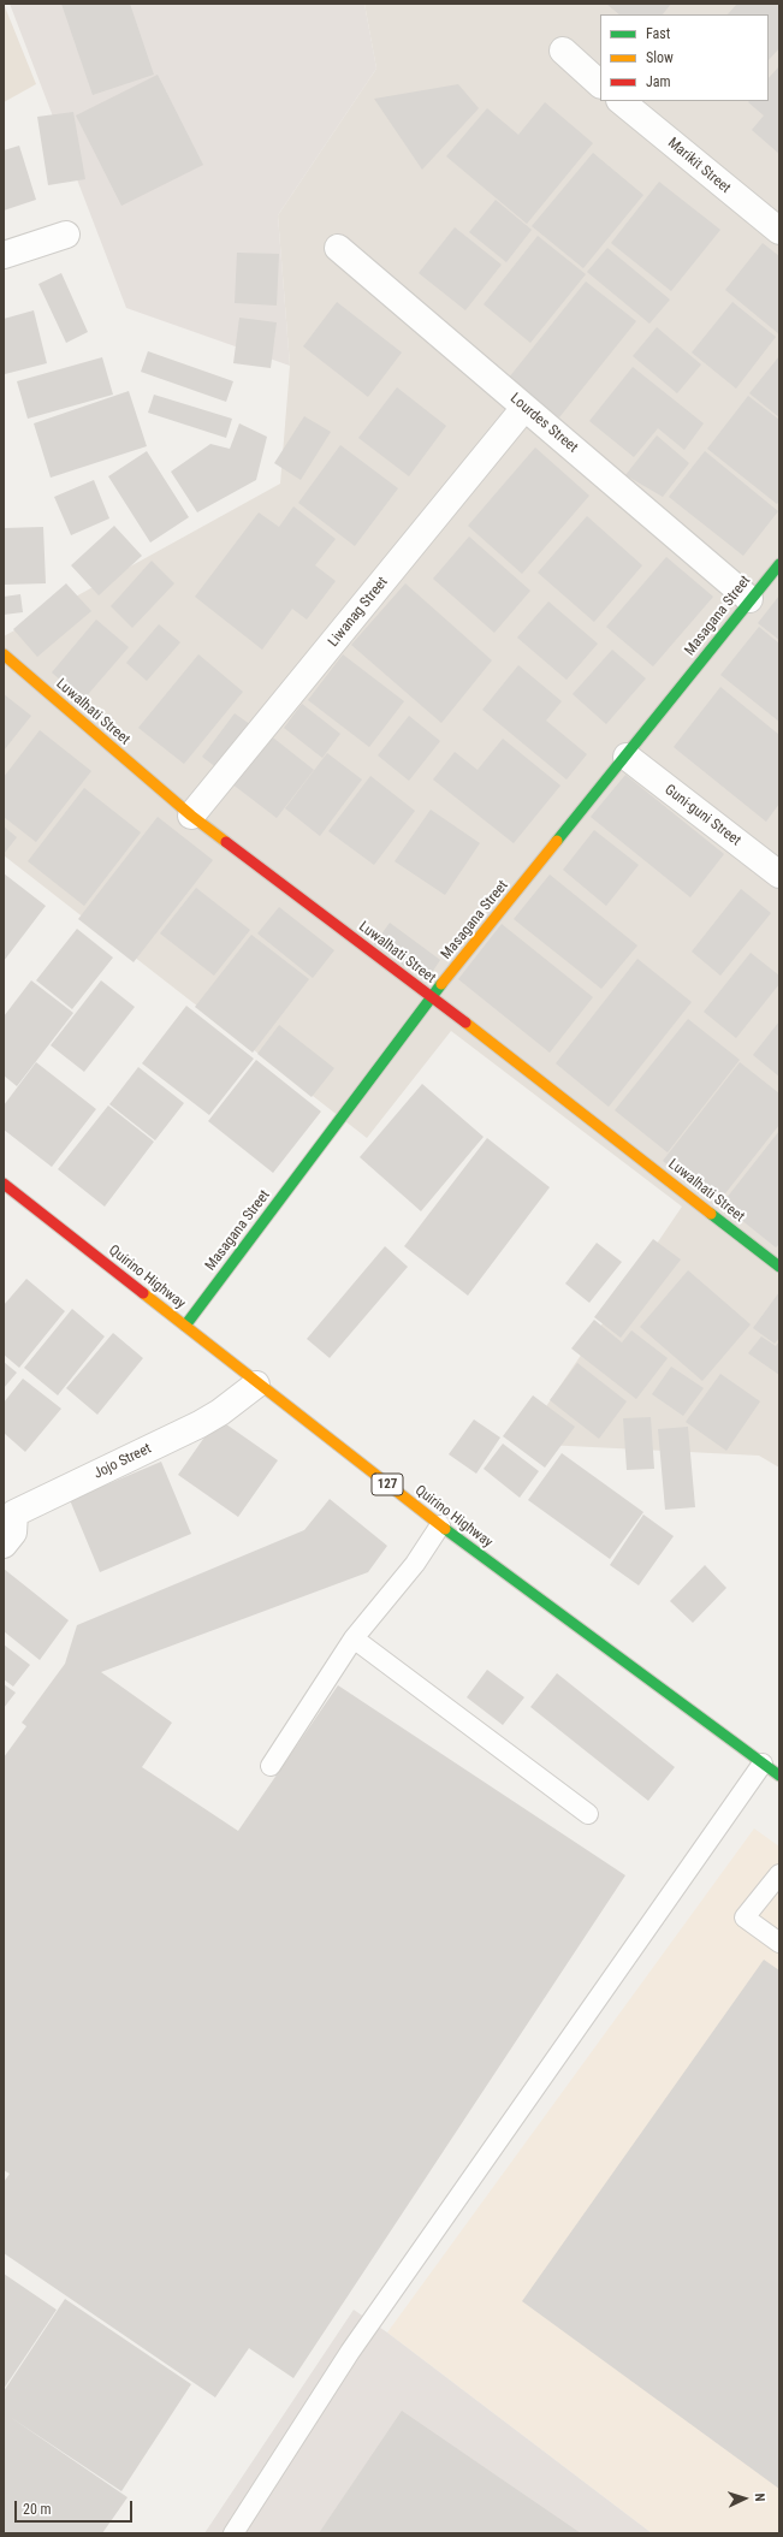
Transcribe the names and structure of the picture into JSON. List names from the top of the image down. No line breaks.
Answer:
{"streets":{"street":["Marikit Street","Lourdes Street","Liwanag Street","Masagana Street","Luwalhati Street","Guni-guni Street","Quirino Highway","Jojo Street","127"]},"crossings":[["Lourdes Street","Liwanag Street"],["Lourdes Street","Masagana Street"],["Liwanag Street","Luwalhati Street"],["Masagana Street","Luwalhati Street"],["Masagana Street","Guni-guni Street"],["Masagana Street","Quirino Highway"],["Quirino Highway","Jojo Street"]],"legend":["Fast","Slow","Jam"],"scale_bar":"20 m","north":"right"}
